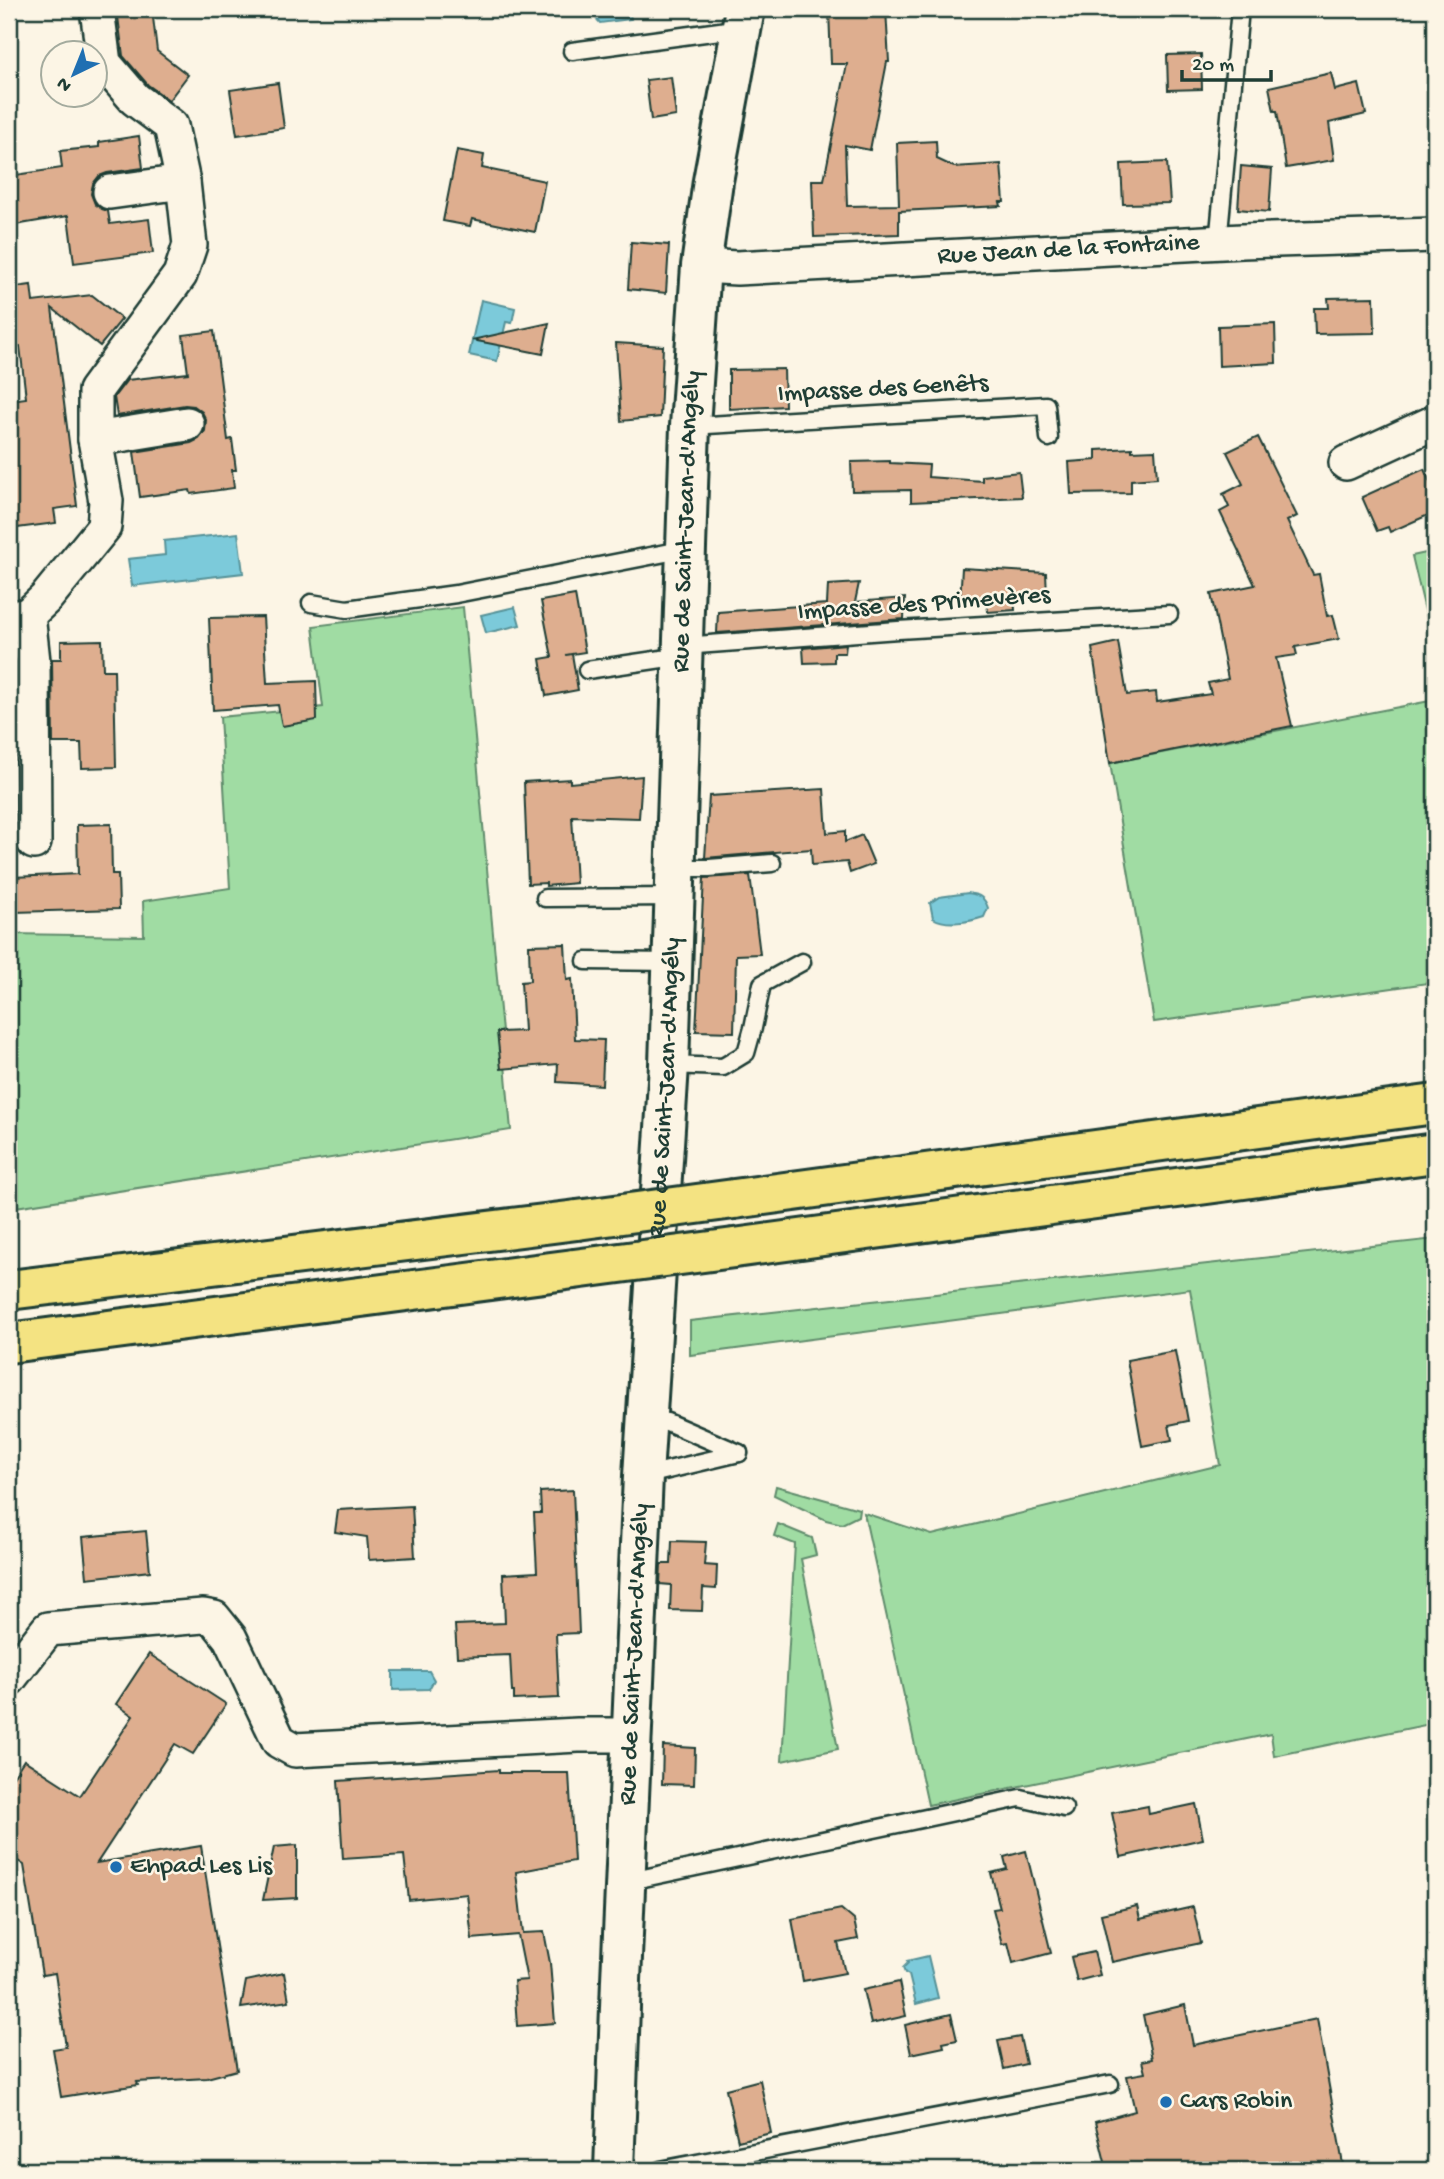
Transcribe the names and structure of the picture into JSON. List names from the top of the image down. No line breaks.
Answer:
{"streets":{"main road":["Rue de Saint-Jean-d'Angély"],"street":["Rue Jean de la Fontaine"],"lane":["Impasse des Genêts","Impasse des Primevères"]},"crossings":[["Rue Jean de la Fontaine","Rue de Saint-Jean-d'Angély"],["Impasse des Genêts","Rue de Saint-Jean-d'Angély"],["Rue de Saint-Jean-d'Angély","Impasse des Primevères"]],"places":["Ehpad Les Lis","Cars Robin"],"scale_bar":"20 m","north":"bottom left"}
